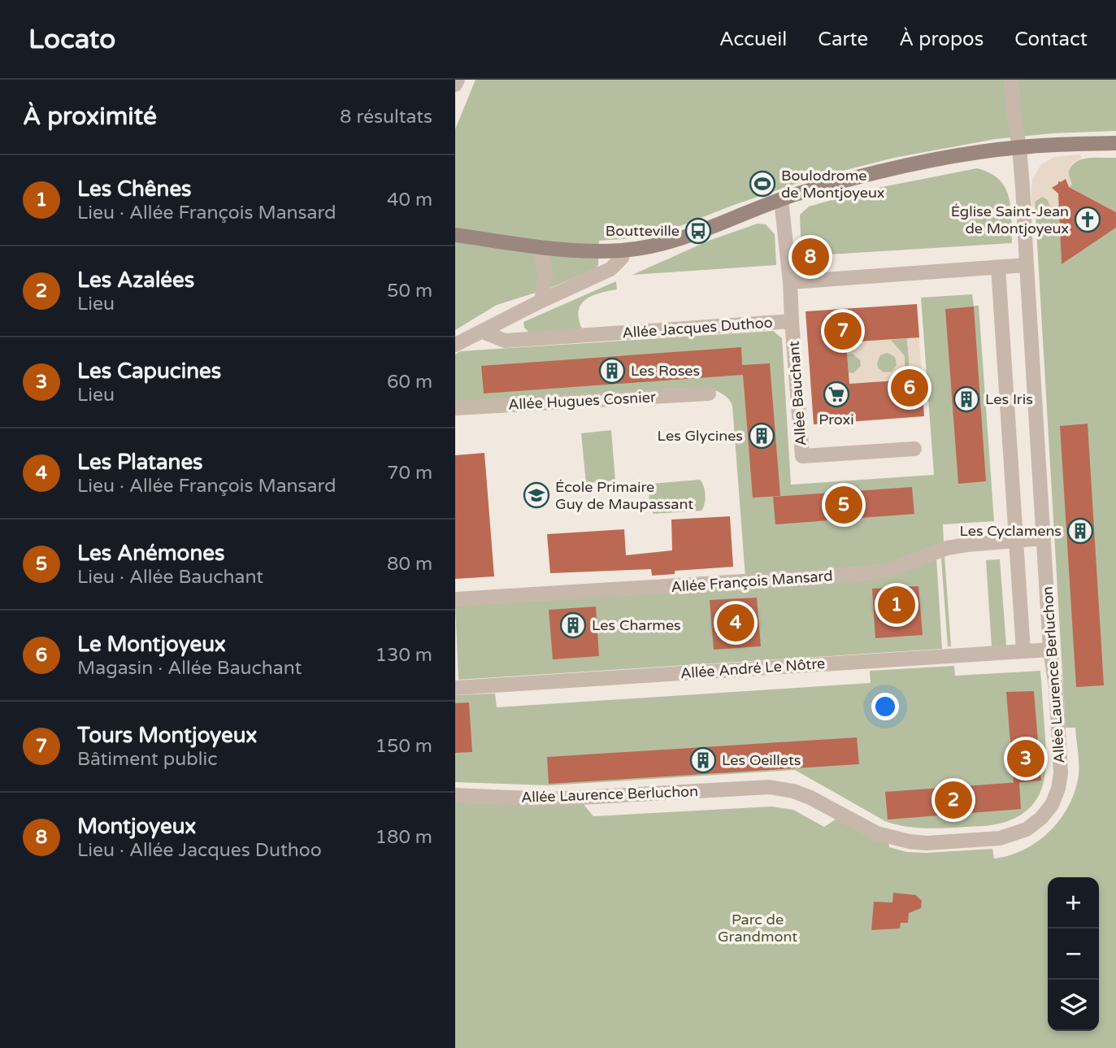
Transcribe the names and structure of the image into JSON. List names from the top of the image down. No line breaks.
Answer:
{"streets":{"street":["Allée Jacques Duthoo","Allée Bauchant","Allée Hugues Cosnier","Allée François Mansard","Allée André Le Nôtre","Allée Laurence Berluchon"]},"crossings":[["Allée Jacques Duthoo","Allée Bauchant"],["Allée François Mansard","Allée Laurence Berluchon"],["Allée André Le Nôtre","Allée Laurence Berluchon"]],"parks":["Parc de Grandmont"],"places":{"sports":["Boulodrome de Montjoyeux"],"church":["Église Saint-Jean de Montjoyeux"],"bus stop":["Boutteville"],"building":["Les Roses","Les Iris","Les Glycines","Les Cyclamens","Les Charmes","Les Oeillets"],"supermarket":["Proxi"],"school or university":["École Primaire Guy de Maupassant"]},"page":{"header":"Locato","nav":["Accueil","Carte","À propos","Contact"],"heading":["À proximité","8 résultats"],"list":[{"mark":"1","name":"Les Chênes","note":"Lieu · Allée François Mansard","value":"40 m"},{"mark":"2","name":"Les Azalées","note":"Lieu","value":"50 m"},{"mark":"3","name":"Les Capucines","note":"Lieu","value":"60 m"},{"mark":"4","name":"Les Platanes","note":"Lieu · Allée François Mansard","value":"70 m"},{"mark":"5","name":"Les Anémones","note":"Lieu · Allée Bauchant","value":"80 m"},{"mark":"6","name":"Le Montjoyeux","note":"Magasin · Allée Bauchant","value":"130 m"},{"mark":"7","name":"Tours Montjoyeux","note":"Bâtiment public","value":"150 m"},{"mark":"8","name":"Montjoyeux","note":"Lieu · Allée Jacques Duthoo","value":"180 m"}],"pins":["8","7","6","5","1","4","3","2"],"map_buttons":["+","−"]}}
